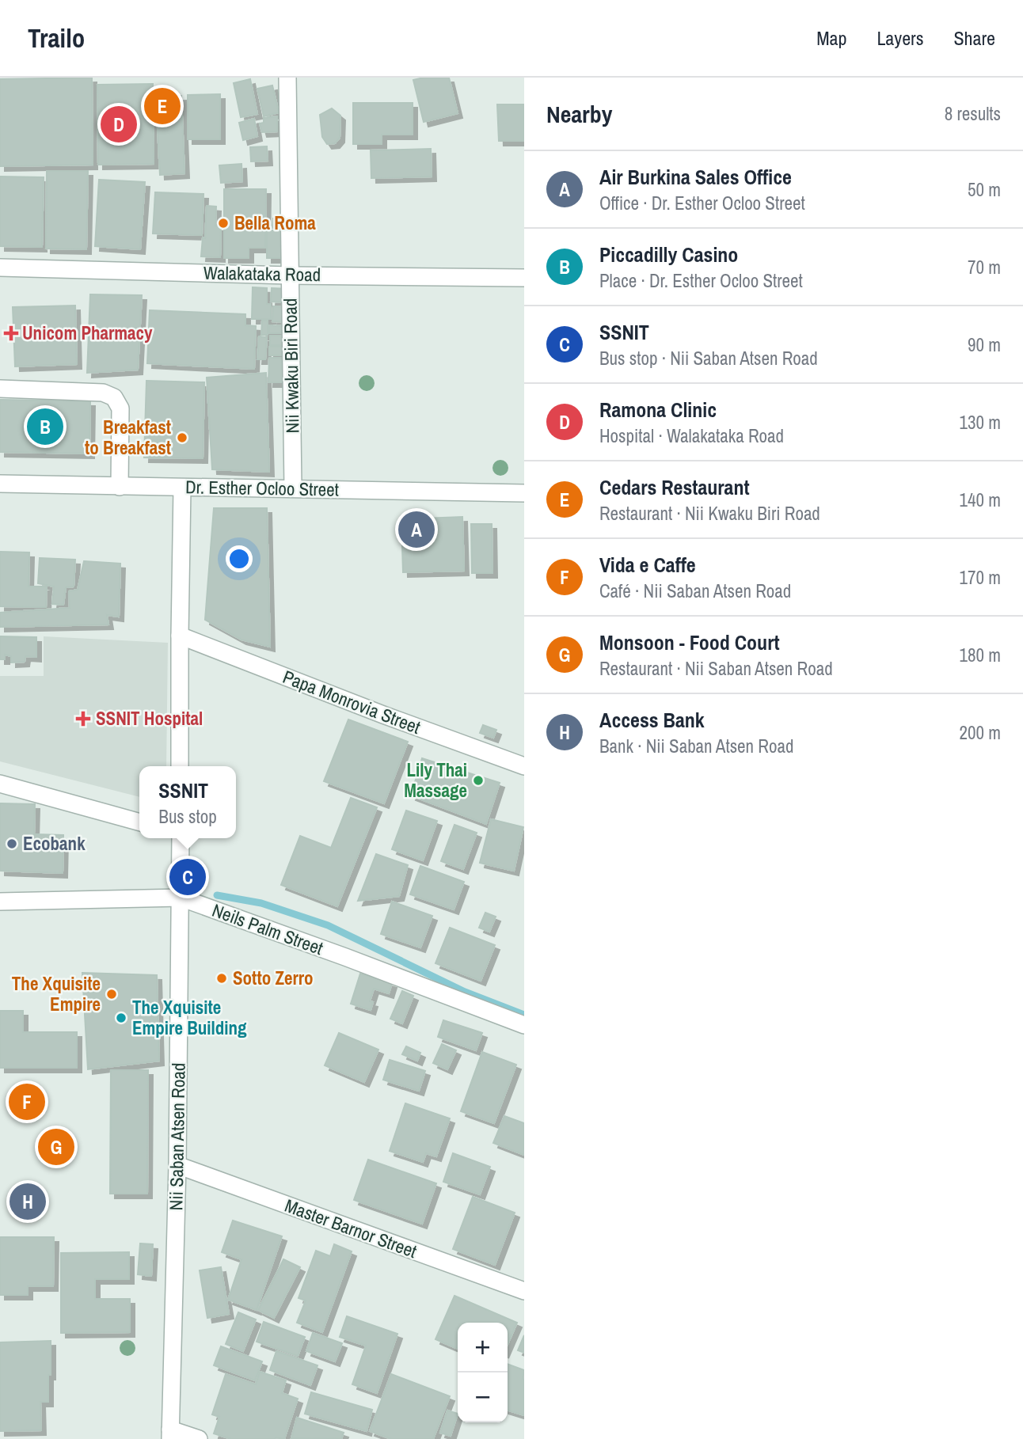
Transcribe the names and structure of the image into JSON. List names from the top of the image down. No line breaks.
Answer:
{"streets":{"street":["Walakataka Road","Nii Kwaku Biri Road","Dr. Esther Ocloo Street","Papa Monrovia Street","Neils Palm Street","Nii Saban Atsen Road","Master Barnor Street"]},"crossings":[["Walakataka Road","Nii Kwaku Biri Road"],["Nii Kwaku Biri Road","Dr. Esther Ocloo Street"],["Neils Palm Street","Nii Saban Atsen Road"],["Nii Saban Atsen Road","Master Barnor Street"]],"places":{"other":["Bella Roma","Breakfast to Breakfast","Lily Thai Massage","Ecobank","Sotto Zerro","The Xquisite Empire","The Xquisite Empire Building"],"health":["Unicom Pharmacy","SSNIT Hospital"]},"page":{"header":"Trailo","nav":["Map","Layers","Share"],"heading":["Nearby","8 results"],"pins":["E","D","B","A","C","F","G","H"],"list":[{"mark":"A","name":"Air Burkina Sales Office","note":"Office · Dr. Esther Ocloo Street","value":"50 m"},{"mark":"B","name":"Piccadilly Casino","note":"Place · Dr. Esther Ocloo Street","value":"70 m"},{"mark":"C","name":"SSNIT","note":"Bus stop · Nii Saban Atsen Road","value":"90 m"},{"mark":"D","name":"Ramona Clinic","note":"Hospital · Walakataka Road","value":"130 m"},{"mark":"E","name":"Cedars Restaurant","note":"Restaurant · Nii Kwaku Biri Road","value":"140 m"},{"mark":"F","name":"Vida e Caffe","note":"Café · Nii Saban Atsen Road","value":"170 m"},{"mark":"G","name":"Monsoon - Food Court","note":"Restaurant · Nii Saban Atsen Road","value":"180 m"},{"mark":"H","name":"Access Bank","note":"Bank · Nii Saban Atsen Road","value":"200 m"}],"popup":["SSNIT","Bus stop"],"map_buttons":["+","−"]}}
